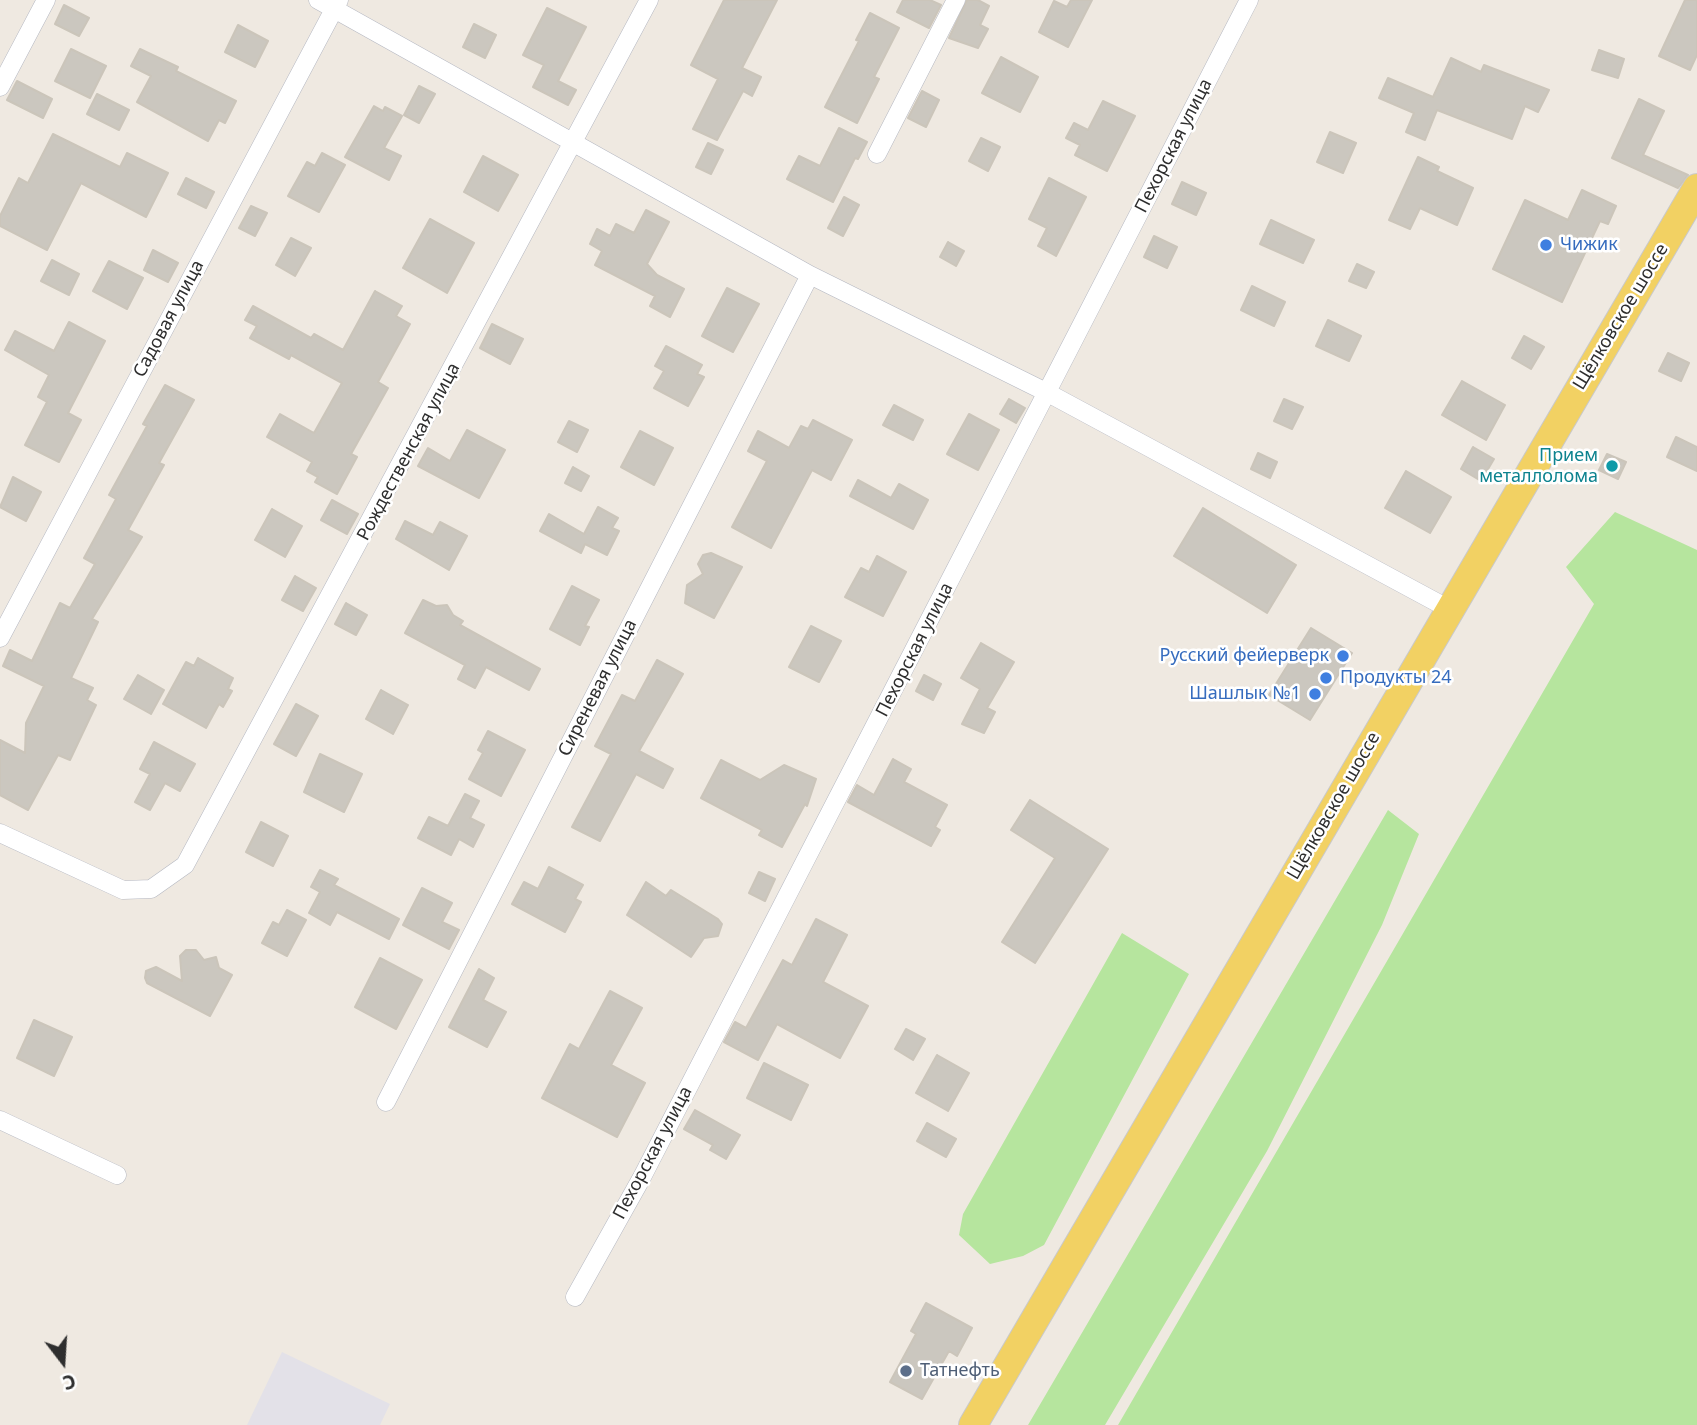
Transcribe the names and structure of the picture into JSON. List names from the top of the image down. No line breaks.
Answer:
{"streets":{"main road":["Щёлковское шоссе"],"street":["Пехорская улица","Садовая улица","Рождественская улица","Сиреневая улица"]},"places":["Чижик","Прием металлолома","Русский фейерверк","Продукты 24","Шашлык №1","Татнефть"],"north":"bottom"}
